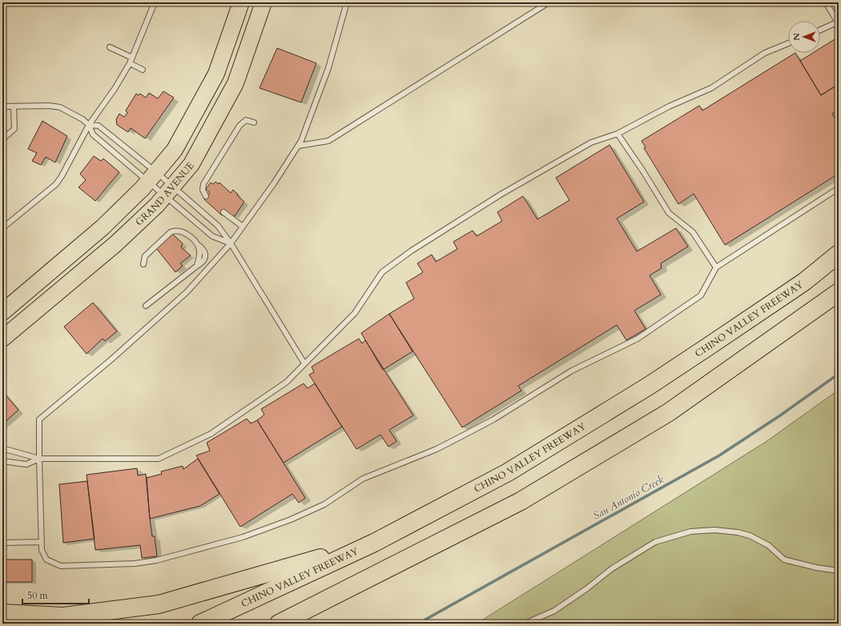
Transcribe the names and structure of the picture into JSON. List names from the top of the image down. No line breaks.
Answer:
{"streets":{"highway":["CHINO VALLEY FREEWAY"],"main road":["GRAND AVENUE"]},"water":["San Antonio Creek"],"scale_bar":"50 m","north":"left"}
